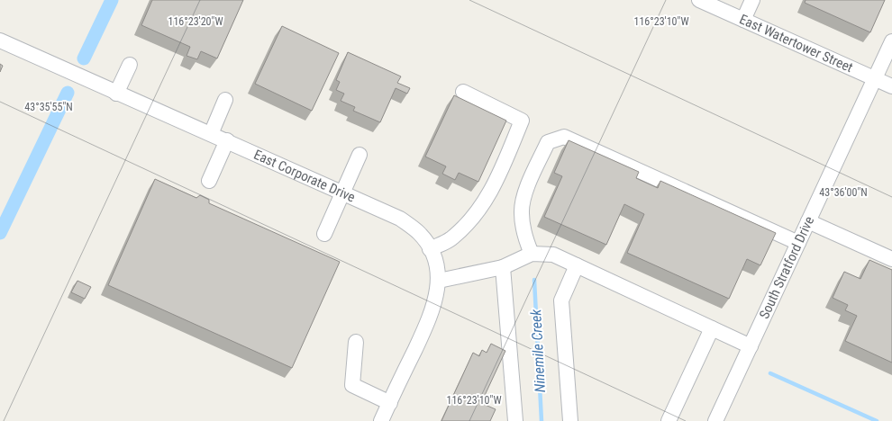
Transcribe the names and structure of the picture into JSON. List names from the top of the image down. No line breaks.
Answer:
{"streets":{"street":["East Watertower Street","East Corporate Drive","South Stratford Drive"]},"crossings":[["East Watertower Street","South Stratford Drive"]],"water":["Ninemile Creek"],"coordinates":["116°23'20\"W","116°23'10\"W","43°35'55\"N","43°36'00\"N"]}
